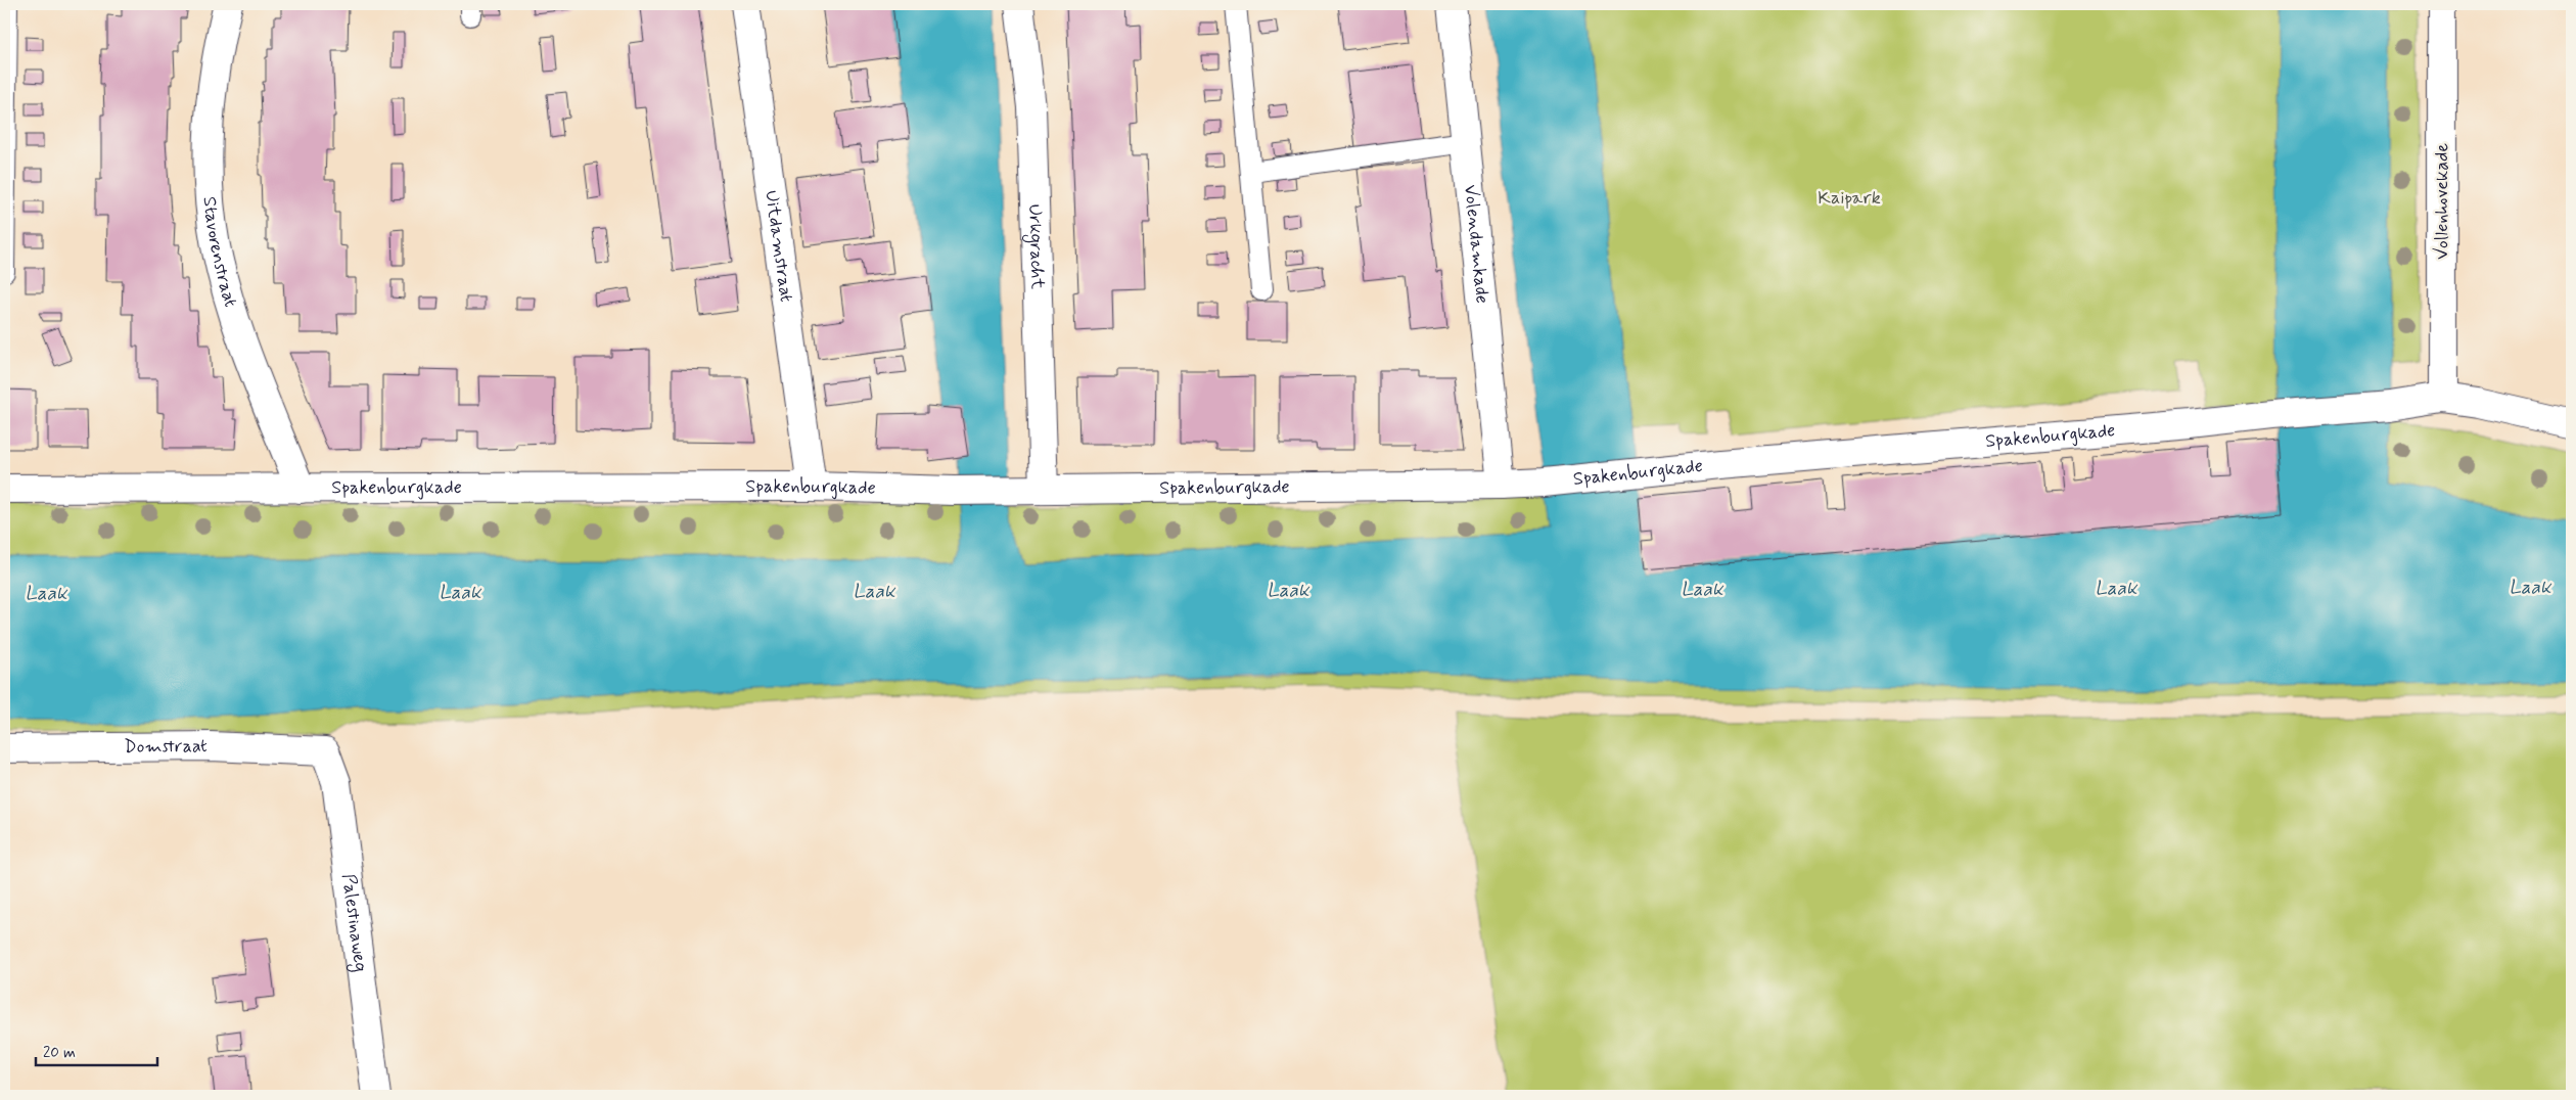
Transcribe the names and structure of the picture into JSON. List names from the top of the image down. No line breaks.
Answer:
{"streets":{"street":["Vollenhovekade","Volendamkade","Uitdamstraat","Urkgracht","Stavorenstraat","Spakenburgkade","Domstraat","Palestinaweg"]},"crossings":[["Vollenhovekade","Spakenburgkade"],["Volendamkade","Spakenburgkade"],["Uitdamstraat","Spakenburgkade"],["Urkgracht","Spakenburgkade"],["Stavorenstraat","Spakenburgkade"],["Domstraat","Palestinaweg"]],"water":["Laak"],"parks":["Kaipark"],"scale_bar":"20 m"}
